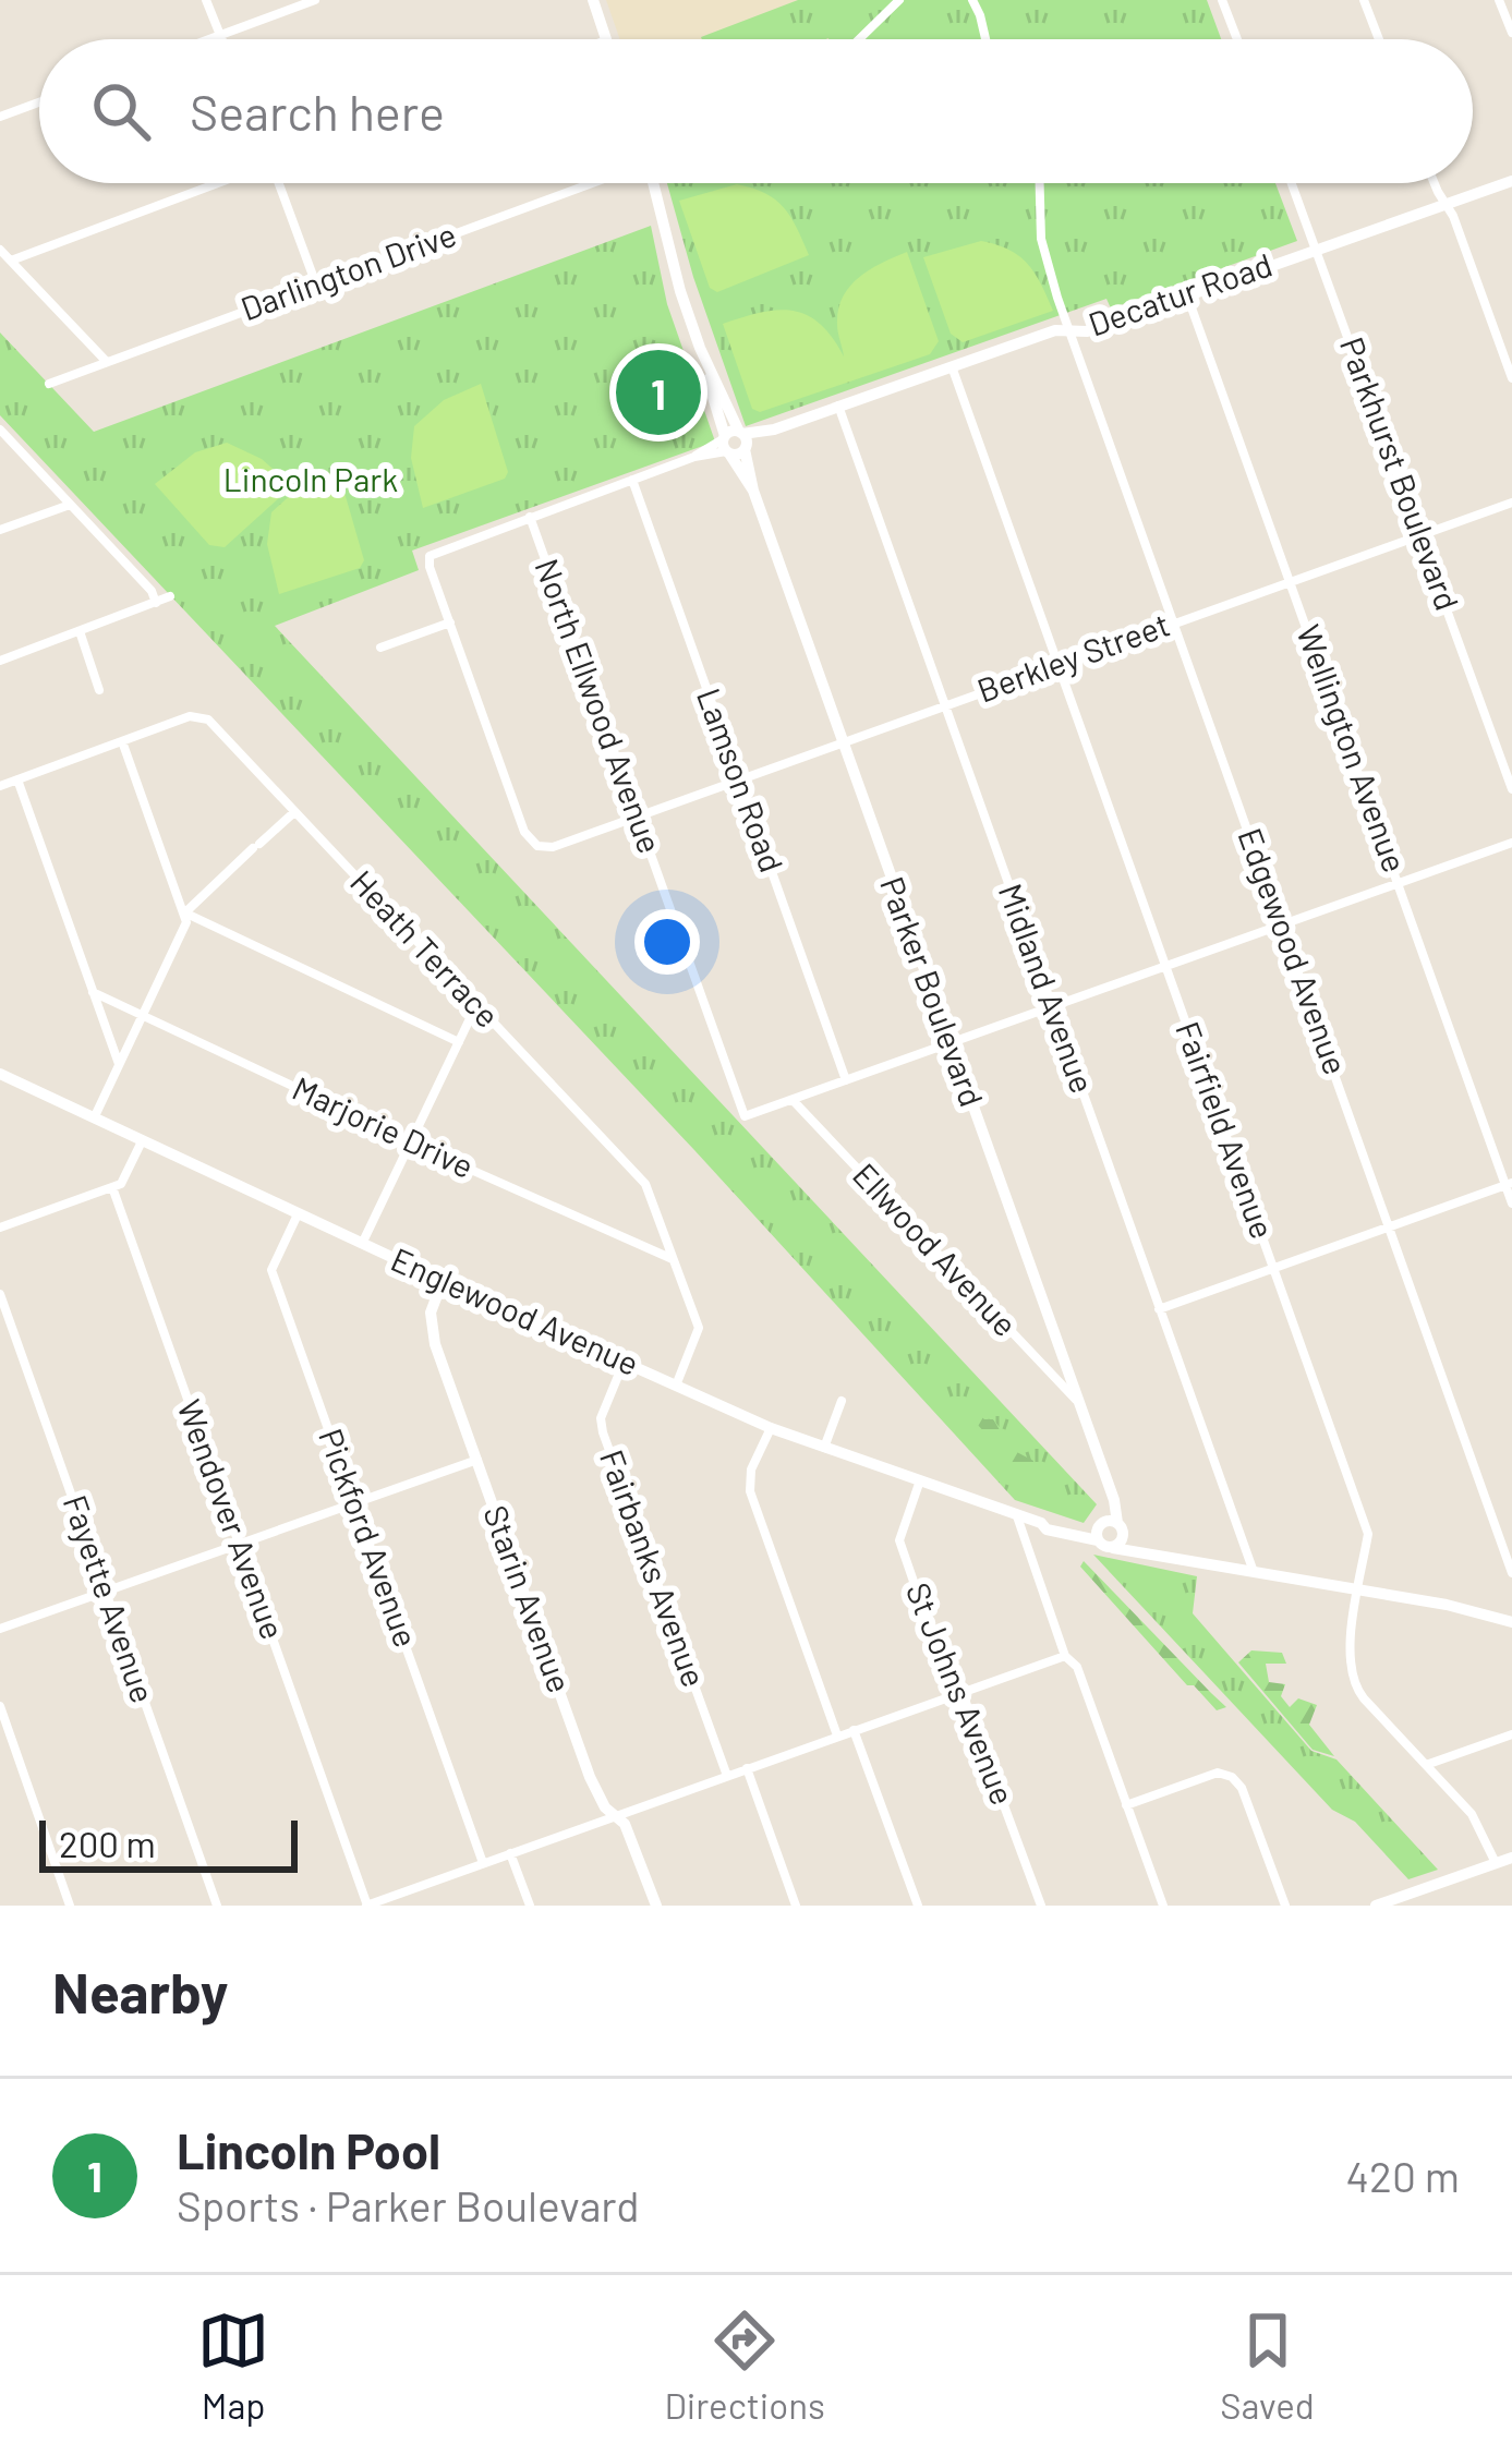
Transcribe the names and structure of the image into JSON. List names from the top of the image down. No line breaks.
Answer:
{"streets":{"street":["Darlington Drive","Decatur Road","Parkhurst Boulevard","Berkley Street","North Ellwood Avenue","Wellington Avenue","Lamson Road","Heath Terrace","Edgewood Avenue","Midland Avenue","Parker Boulevard","Marjorie Drive","Fairfield Avenue","Ellwood Avenue","Englewood Avenue","Wendover Avenue","Pickford Avenue","Fairbanks Avenue","Fayette Avenue","Starin Avenue","St Johns Avenue"]},"crossings":[["Decatur Road","Parkhurst Boulevard"],["Decatur Road","Wellington Avenue"],["Decatur Road","Edgewood Avenue"],["Decatur Road","Midland Avenue"],["Decatur Road","Parker Boulevard"],["Decatur Road","Fairfield Avenue"],["Parkhurst Boulevard","Berkley Street"],["Berkley Street","North Ellwood Avenue"],["Berkley Street","Wellington Avenue"],["Berkley Street","Lamson Road"],["Berkley Street","Edgewood Avenue"],["Berkley Street","Midland Avenue"],["Berkley Street","Parker Boulevard"],["Berkley Street","Fairfield Avenue"],["North Ellwood Avenue","Ellwood Avenue"],["Heath Terrace","Marjorie Drive"],["Heath Terrace","Englewood Avenue"],["Midland Avenue","Englewood Avenue"],["Parker Boulevard","Ellwood Avenue"],["Parker Boulevard","Englewood Avenue"],["Fairfield Avenue","Englewood Avenue"],["Englewood Avenue","Pickford Avenue"],["Englewood Avenue","Fairbanks Avenue"],["Englewood Avenue","Starin Avenue"],["Englewood Avenue","St Johns Avenue"]],"parks":["Lincoln Park"],"scale_bar":"200 m","page":{"search":"Search here","pins":"1","scale":"200 m","heading":"Nearby","list":[{"mark":"1","name":"Lincoln Pool","note":"Sports · Parker Boulevard","value":"420 m"}],"nav":["Map","Directions","Saved"]}}
